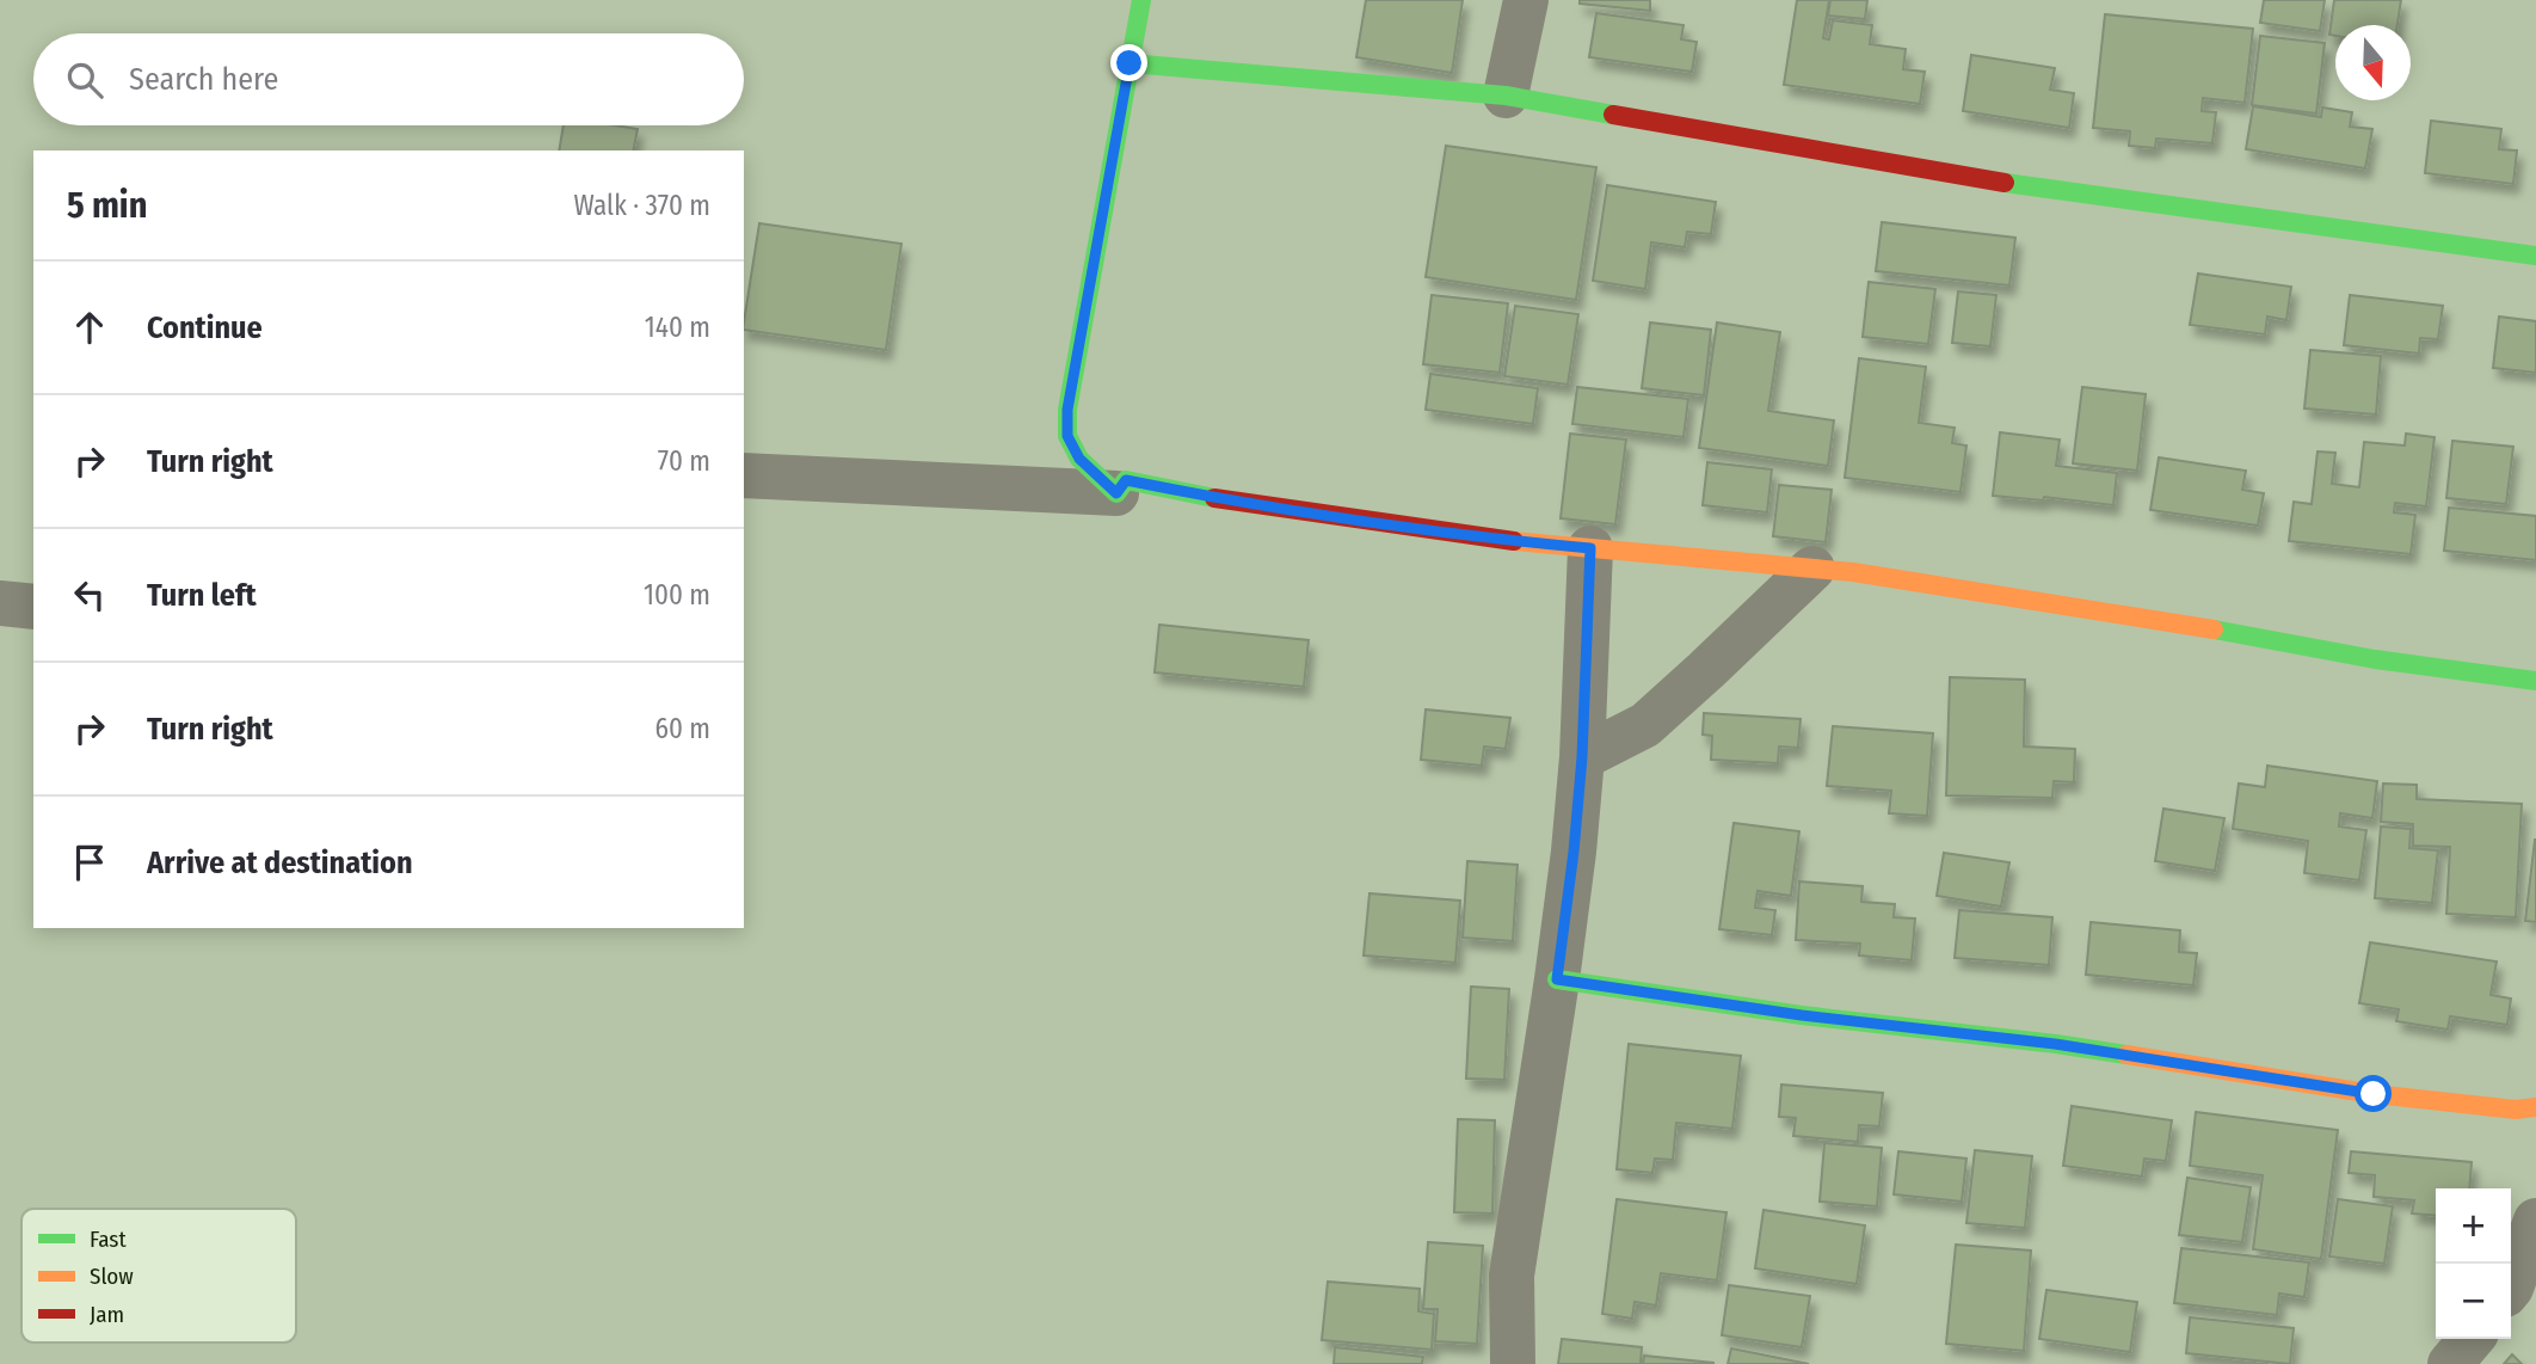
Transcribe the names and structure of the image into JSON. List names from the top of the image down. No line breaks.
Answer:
{"legend":["Fast","Slow","Jam"],"north":"bottom","page":{"search":"Search here","heading":["5 min","Walk · 370 m"],"list":[["Continue","140 m"],["Turn right","70 m"],["Turn left","100 m"],["Turn right","60 m"],"Arrive at destination"],"map_buttons":["+","−"]}}
